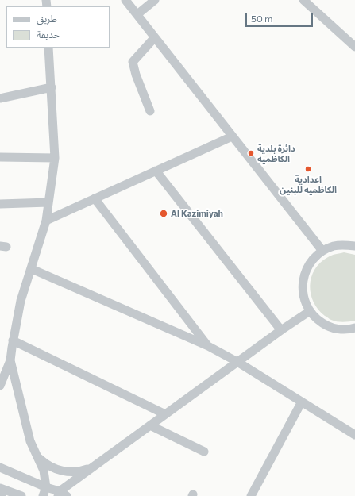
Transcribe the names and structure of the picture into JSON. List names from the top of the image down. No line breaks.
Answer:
{"places":["دائرة بلدية الكاظميه","اعدادية الكاظميه للبنين","Al Kazimiyah"],"legend":["طريق","حديقة"],"scale_bar":"50 m"}
